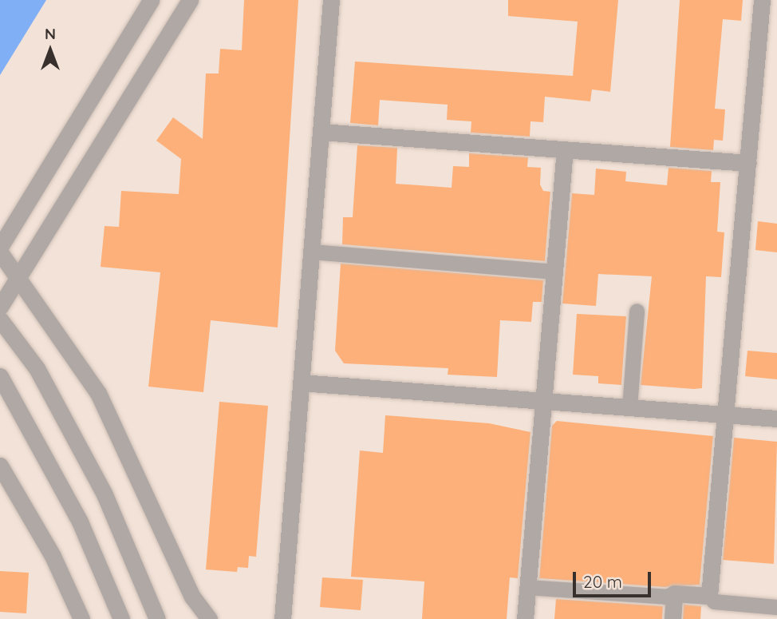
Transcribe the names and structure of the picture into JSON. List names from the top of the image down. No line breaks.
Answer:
{"scale_bar":"20 m","north":"top"}
